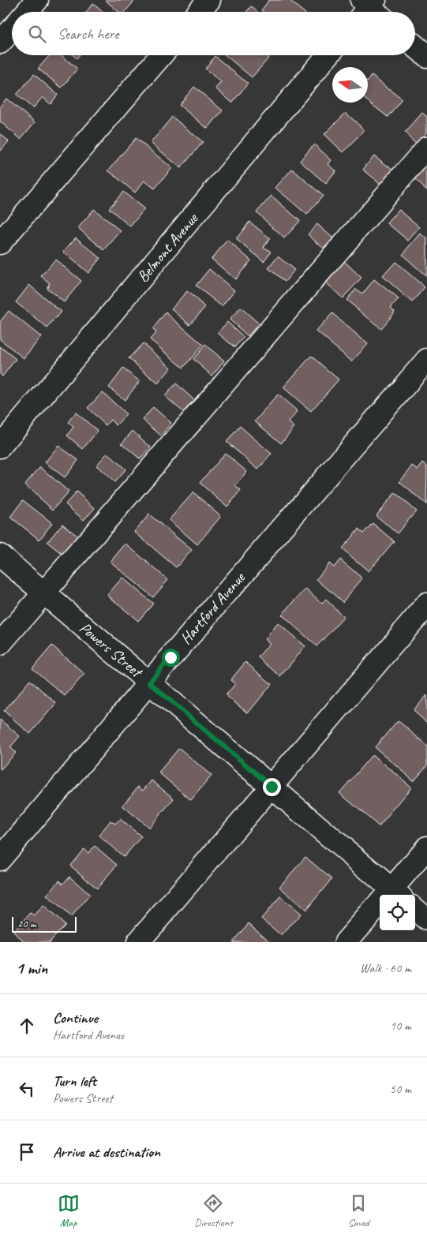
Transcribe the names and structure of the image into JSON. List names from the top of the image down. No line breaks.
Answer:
{"streets":{"street":["Belmont Avenue","Hartford Avenue","Powers Street"]},"crossings":[["Hartford Avenue","Powers Street"]],"scale_bar":"20 m","north":"left","page":{"search":"Search here","scale":"20 m","heading":["1 min","Walk · 60 m"],"list":[["Continue","Hartford Avenue","10 m"],["Turn left","Powers Street","50 m"],"Arrive at destination"],"nav":["Map","Directions","Saved"]}}
